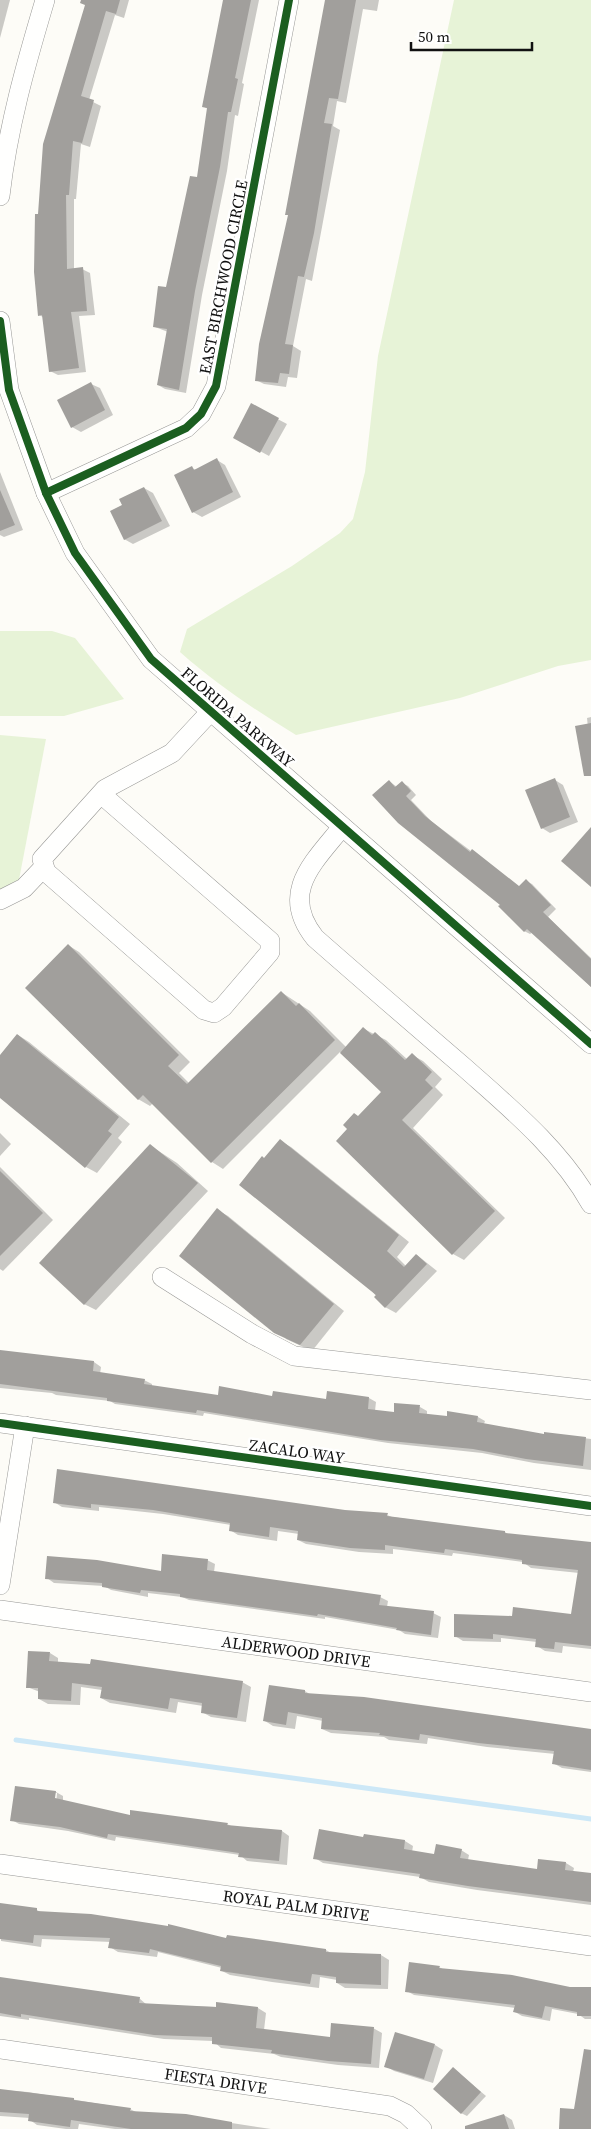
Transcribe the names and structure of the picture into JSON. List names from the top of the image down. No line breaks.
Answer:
{"streets":{"street":["EAST BIRCHWOOD CIRCLE","FLORIDA PARKWAY","ZACALO WAY","ALDERWOOD DRIVE","ROYAL PALM DRIVE","FIESTA DRIVE"]},"crossings":[["EAST BIRCHWOOD CIRCLE","FLORIDA PARKWAY"]],"scale_bar":"50 m"}
